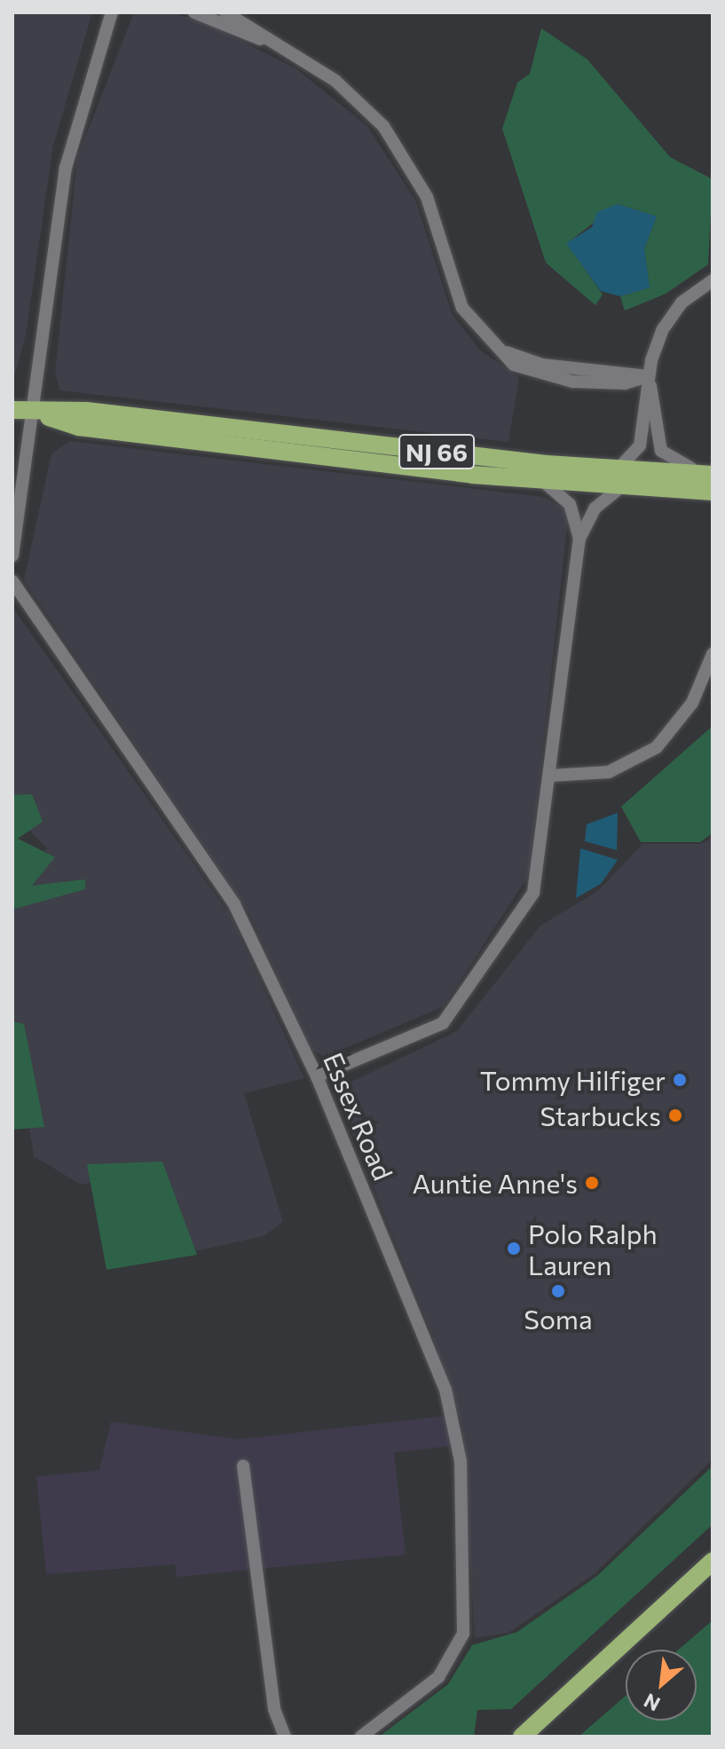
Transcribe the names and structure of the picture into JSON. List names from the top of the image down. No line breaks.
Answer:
{"streets":{"highway":["NJ 66"],"street":["Essex Road"]},"places":["Tommy Hilfiger","Starbucks","Auntie Anne's","Polo Ralph Lauren","Soma"],"north":"bottom left"}
